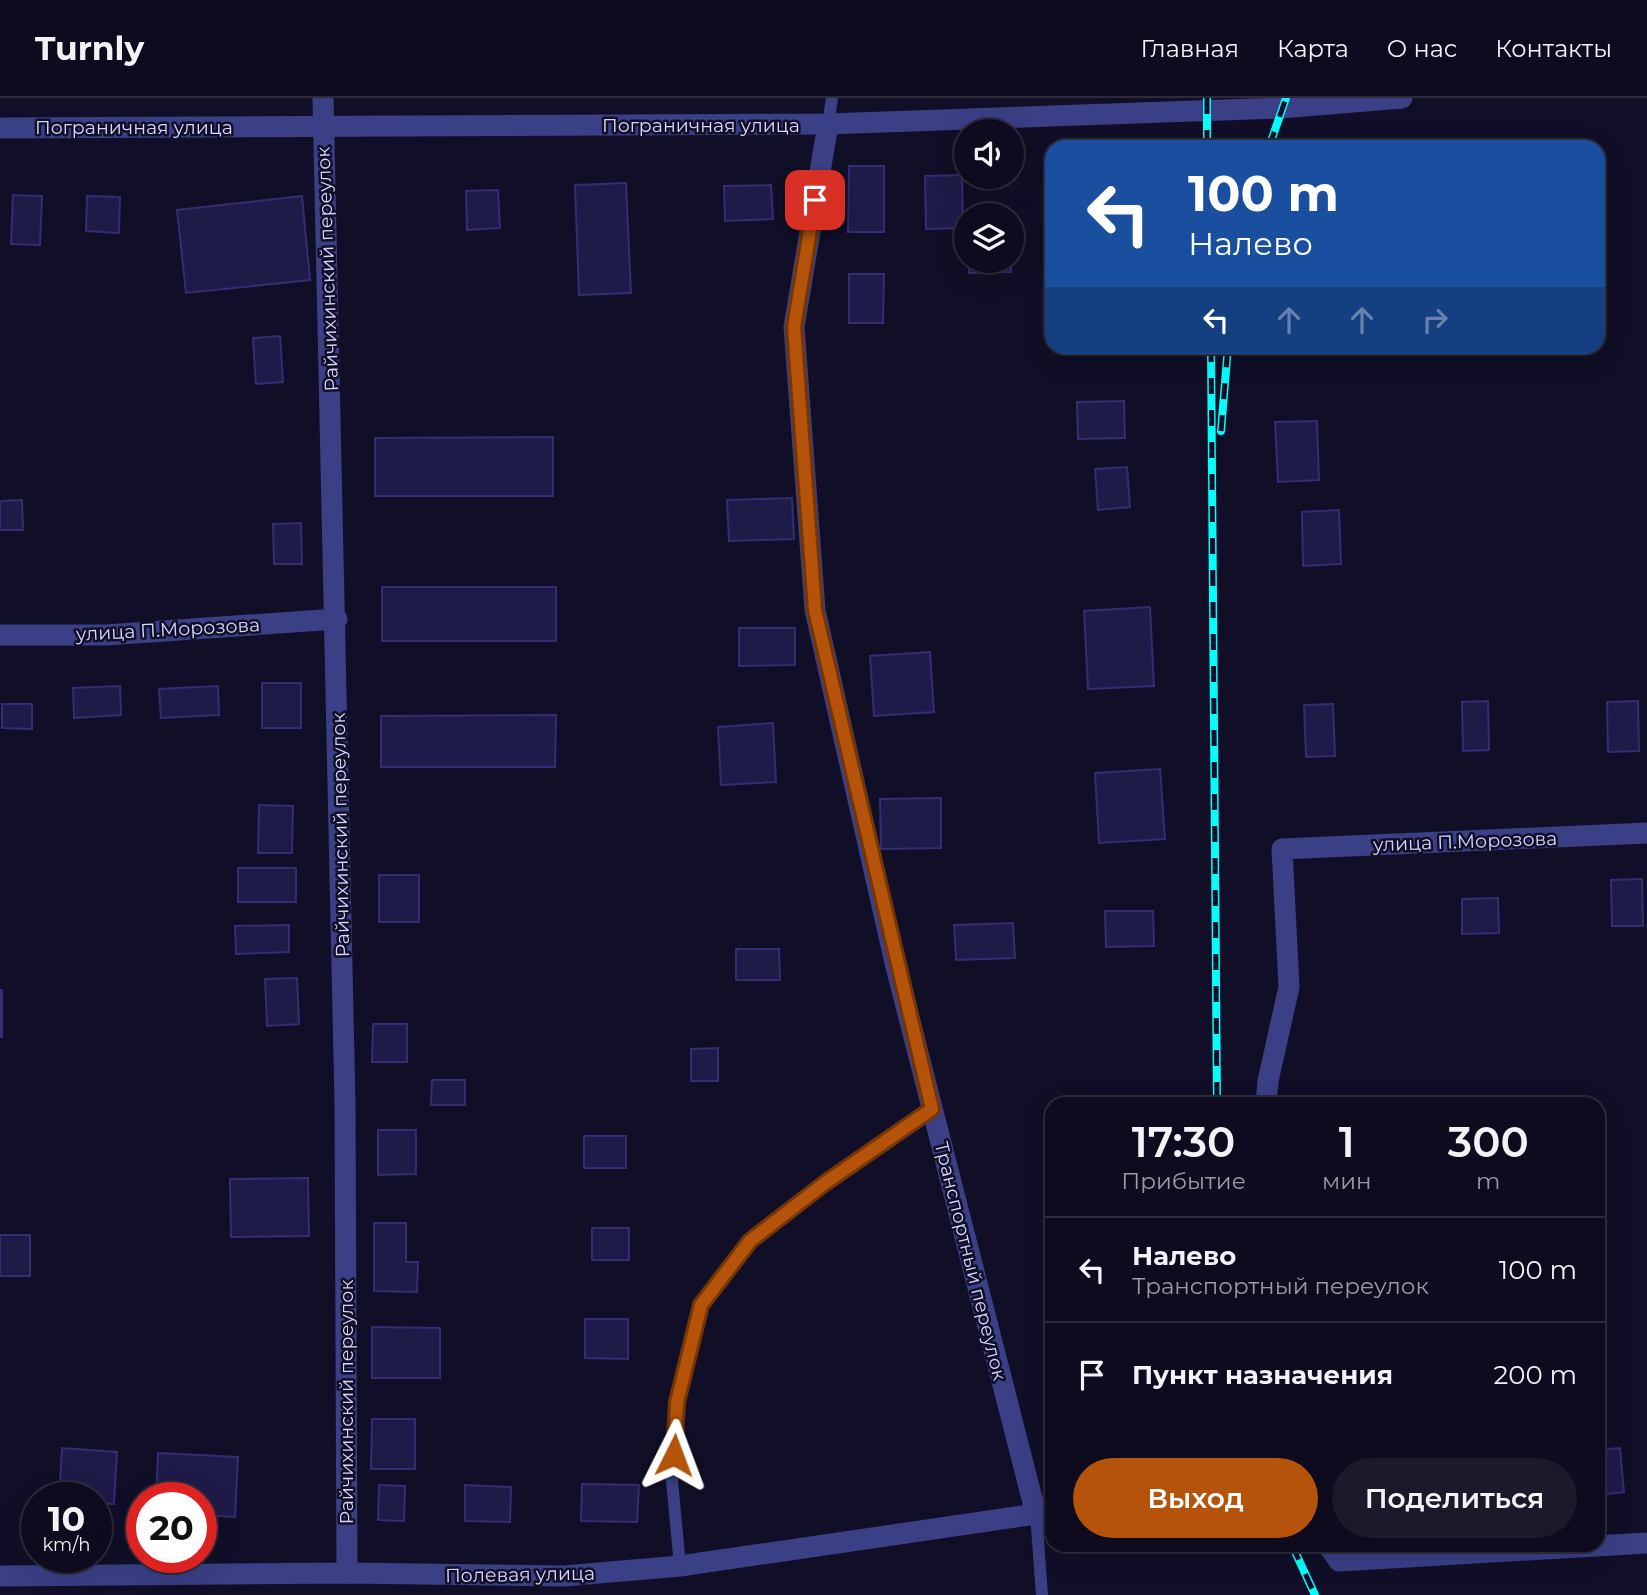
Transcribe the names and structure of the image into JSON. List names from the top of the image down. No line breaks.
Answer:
{"streets":{"street":["Пограничная улица","Райчихинский переулок","улица П.Морозова","Транспортный переулок","Полевая улица"]},"crossings":[["Пограничная улица","Райчихинский переулок"],["Пограничная улица","Транспортный переулок"],["Райчихинский переулок","улица П.Морозова"],["Райчихинский переулок","Полевая улица"],["Транспортный переулок","Полевая улица"]],"page":{"header":"Turnly","nav":["Главная","Карта","О нас","Контакты"],"turn":["100 m","Налево"],"eta":["17:30","Прибытие","1","мин","300","m"],"list":[{"name":"Налево","note":"Транспортный переулок","value":"100 m"},{"name":"Пункт назначения","value":"200 m"}],"buttons":["Выход","Поделиться"],"speed":"10 km/h","limit":"20"}}
